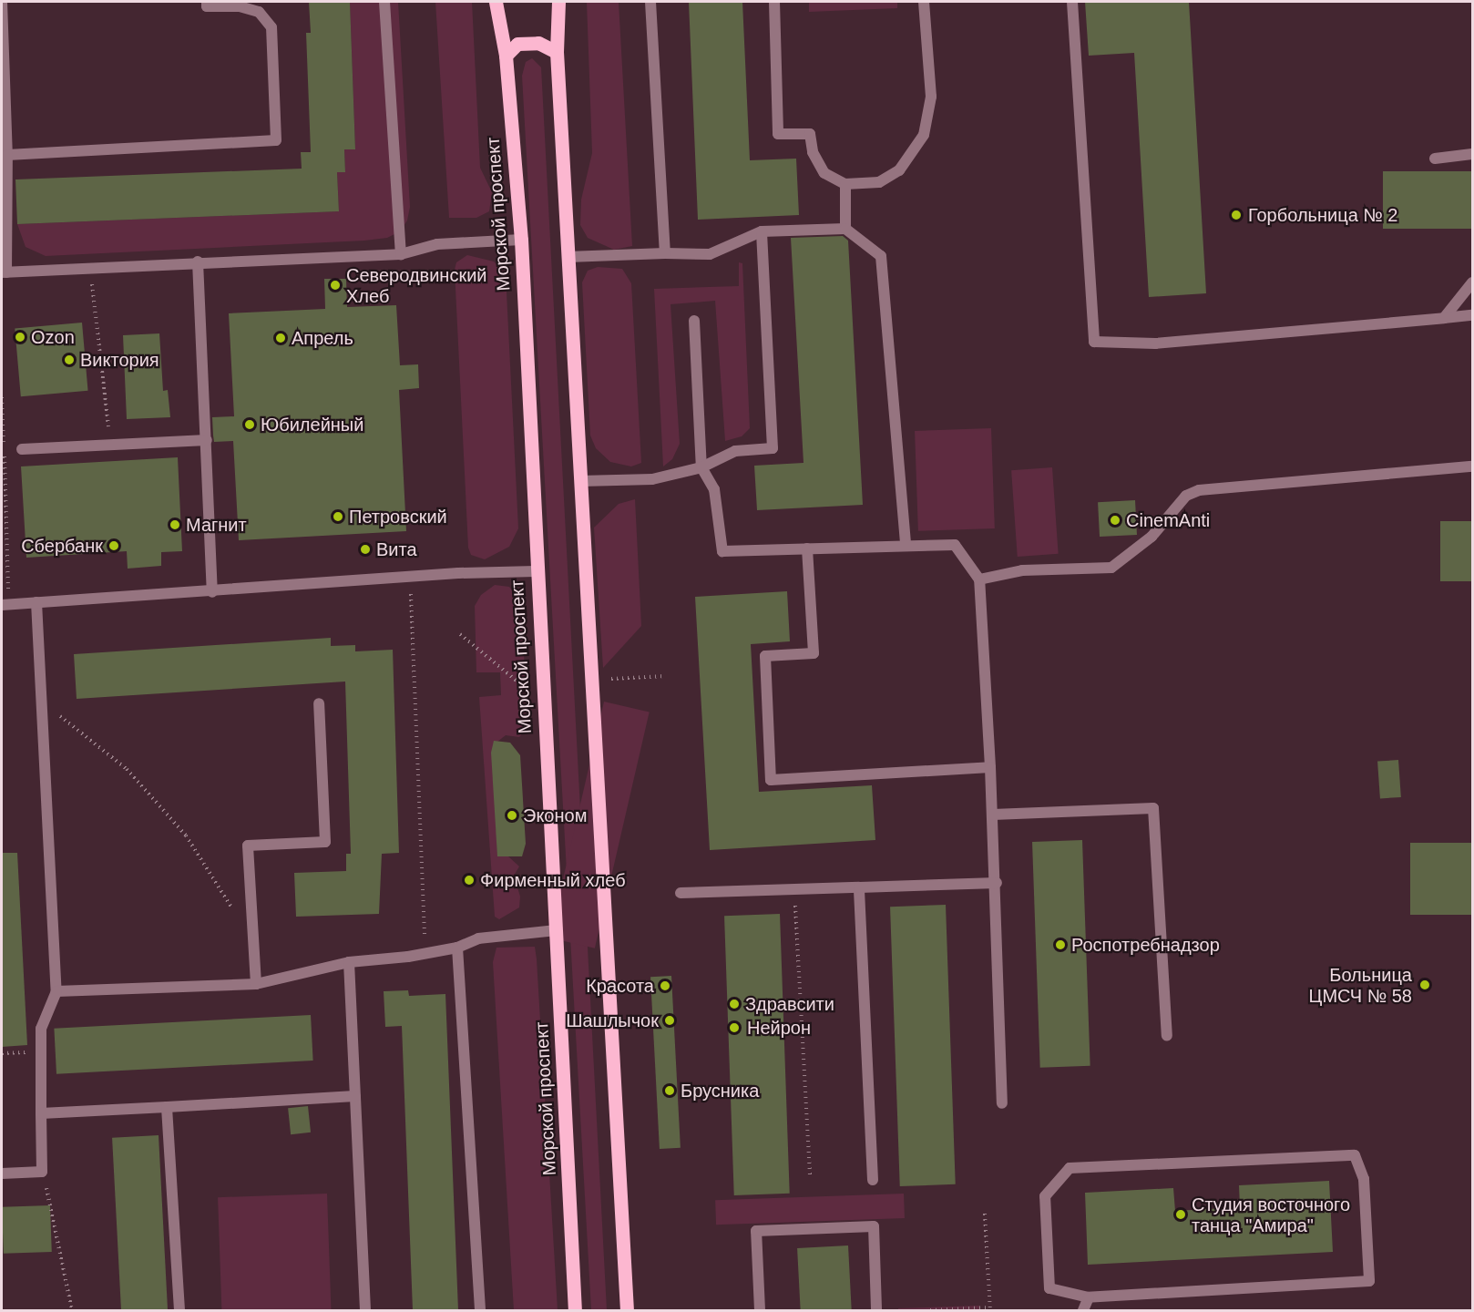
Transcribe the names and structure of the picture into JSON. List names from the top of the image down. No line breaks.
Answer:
{"streets":{"main road":["Морской проспект"]},"places":["Горбольница № 2","Северодвинский Хлеб","Ozon","Апрель","Виктория","Юбилейный","Петровский","CinemAnti","Магнит","Сбербанк","Вита","Эконом","Фирменный хлеб","Роспотребнадзор","Больница ЦМСЧ № 58","Красота","Здравсити","Шашлычок","Нейрон","Брусника","Студия восточного танца \"Амира\""]}
